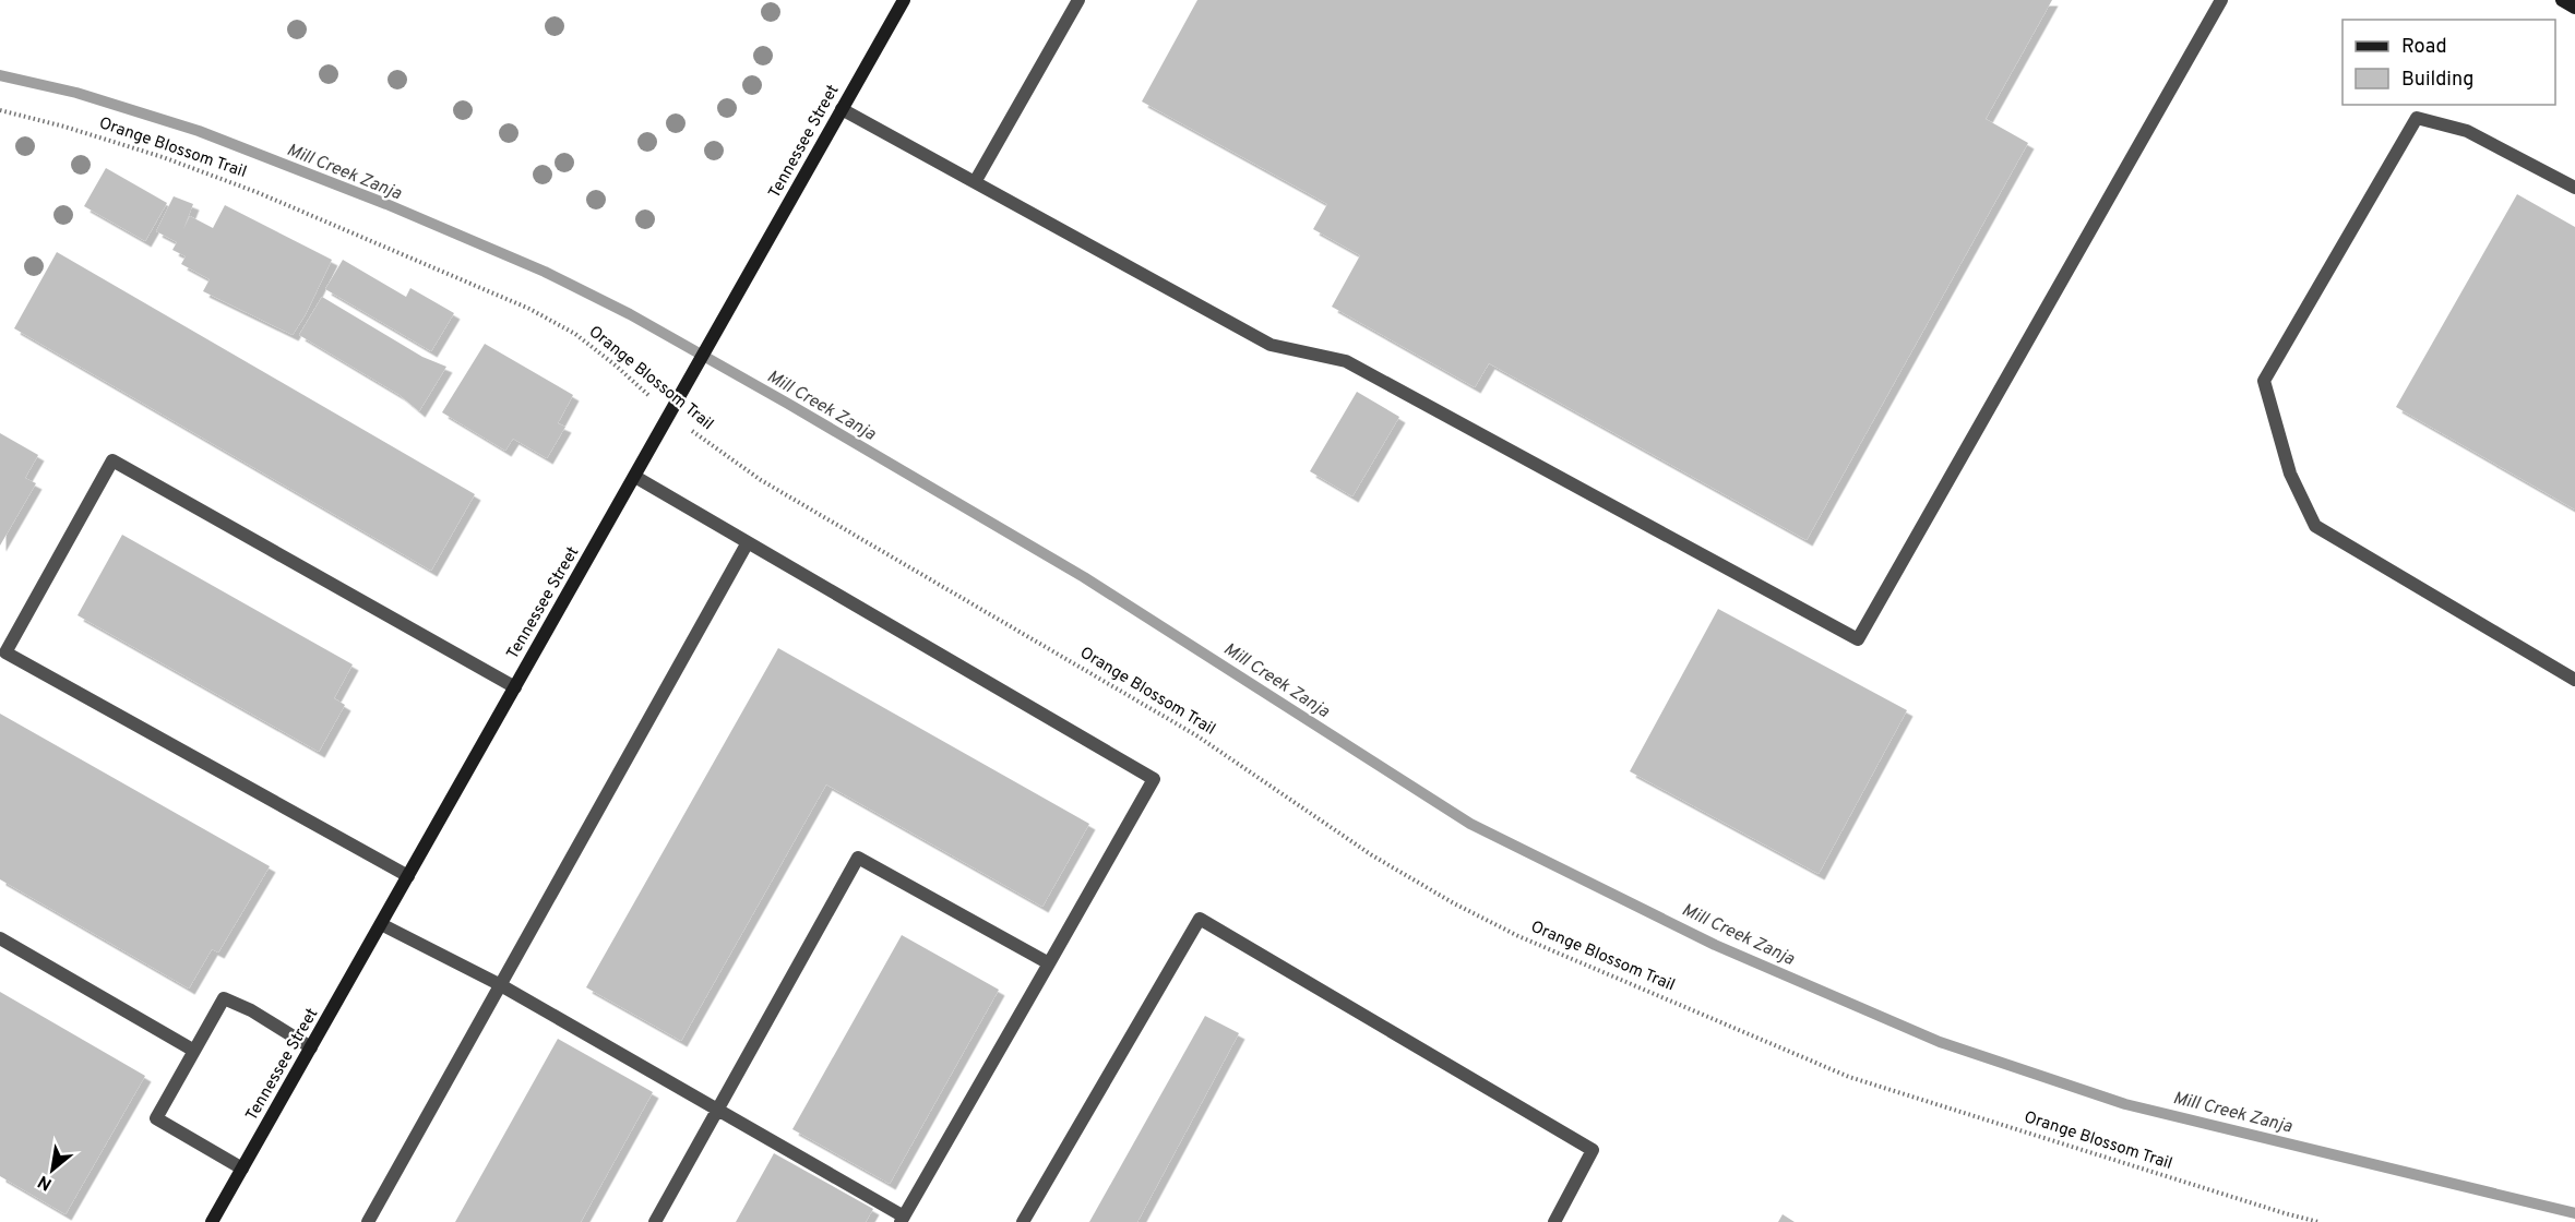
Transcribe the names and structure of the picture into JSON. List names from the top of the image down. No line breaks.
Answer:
{"streets":{"main road":["Tennessee Street"],"path":["Orange Blossom Trail"]},"crossings":[["Tennessee Street","Orange Blossom Trail"]],"water":["Mill Creek Zanja"],"legend":["Road","Building"],"north":"bottom left"}
